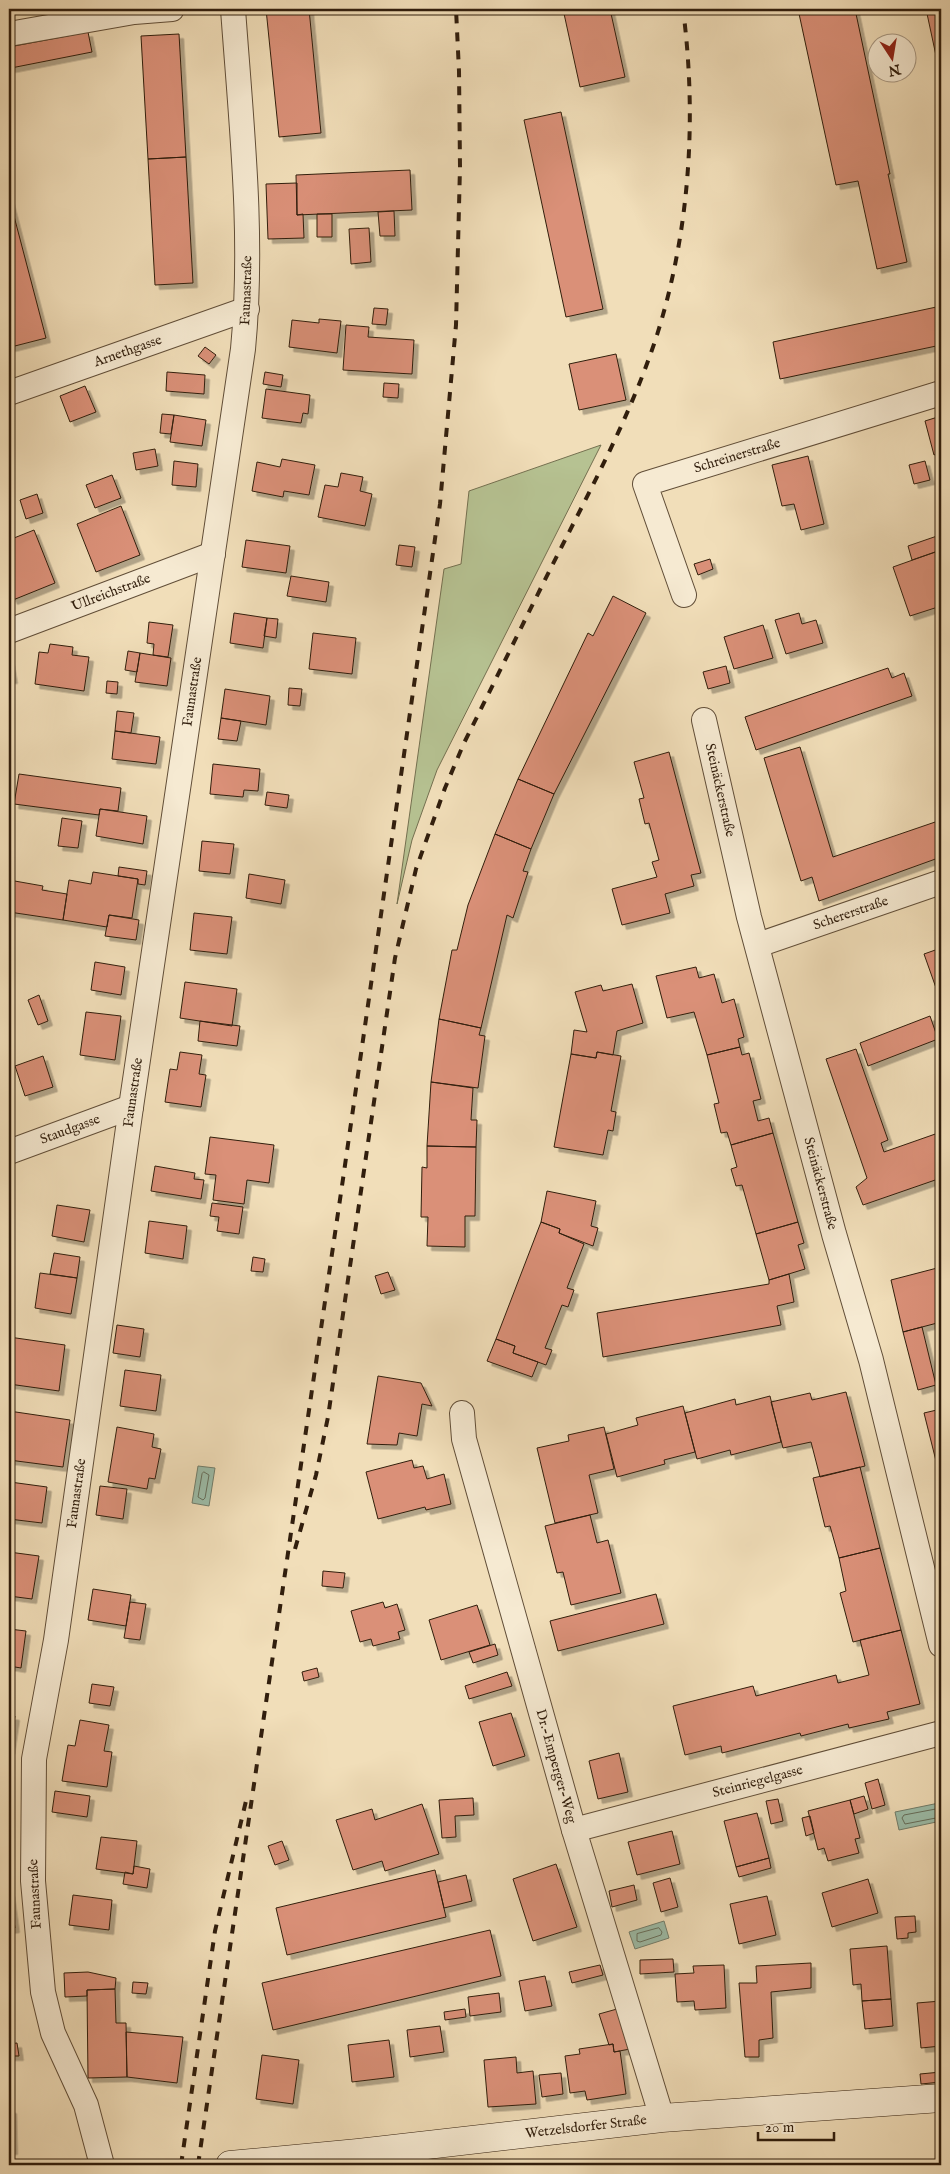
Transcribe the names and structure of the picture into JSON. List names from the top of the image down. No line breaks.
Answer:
{"streets":{"main road":["Wetzelsdorfer Straße"],"street":["Faunastraße","Arnethgasse","Schreinerstraße","Ullreichstraße","Steinäckerstraße","Schererstraße","Staudgasse","Dr.-Emperger-Weg","Steinriegelgasse"]},"crossings":[["Faunastraße","Arnethgasse"],["Faunastraße","Ullreichstraße"],["Faunastraße","Staudgasse"],["Steinäckerstraße","Schererstraße"],["Dr.-Emperger-Weg","Steinriegelgasse"],["Dr.-Emperger-Weg","Wetzelsdorfer Straße"]],"scale_bar":"20 m","north":"bottom"}
